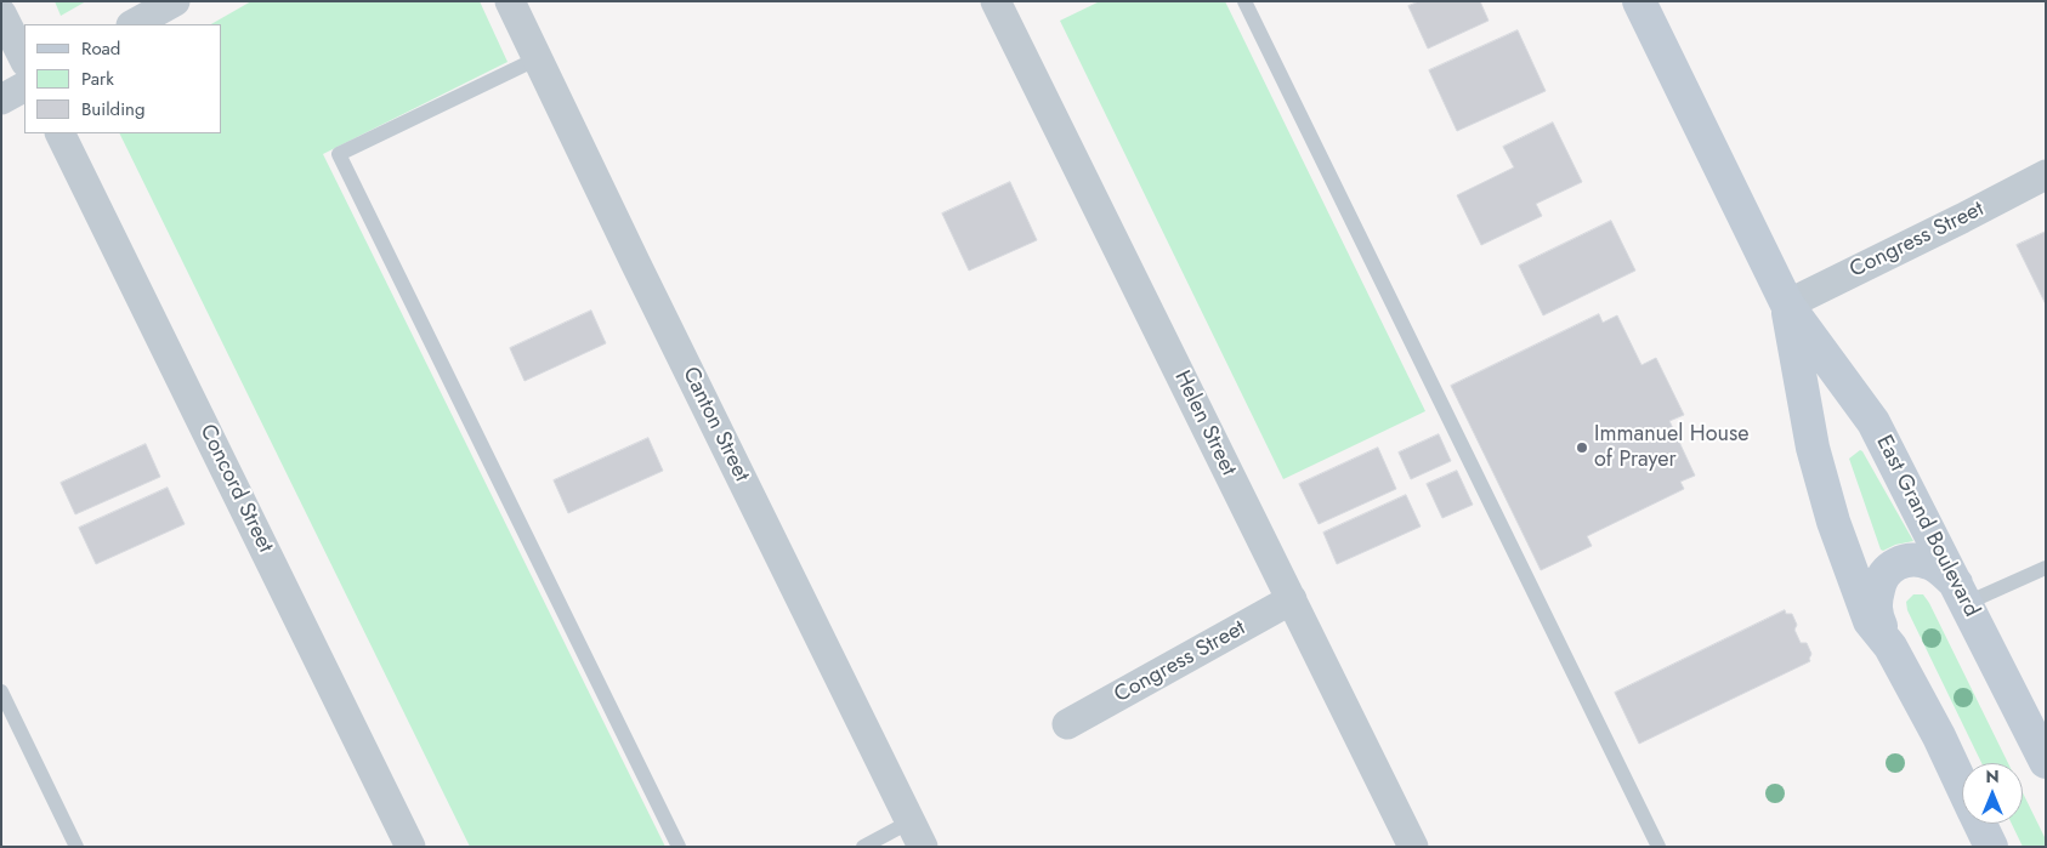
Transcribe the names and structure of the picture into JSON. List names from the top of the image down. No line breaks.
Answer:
{"streets":{"main road":["East Grand Boulevard"],"street":["Congress Street","Helen Street","Canton Street","Concord Street"]},"crossings":[["Congress Street","Helen Street"],["Congress Street","East Grand Boulevard"]],"places":["Immanuel House of Prayer"],"legend":["Road","Park","Building"],"north":"top"}
